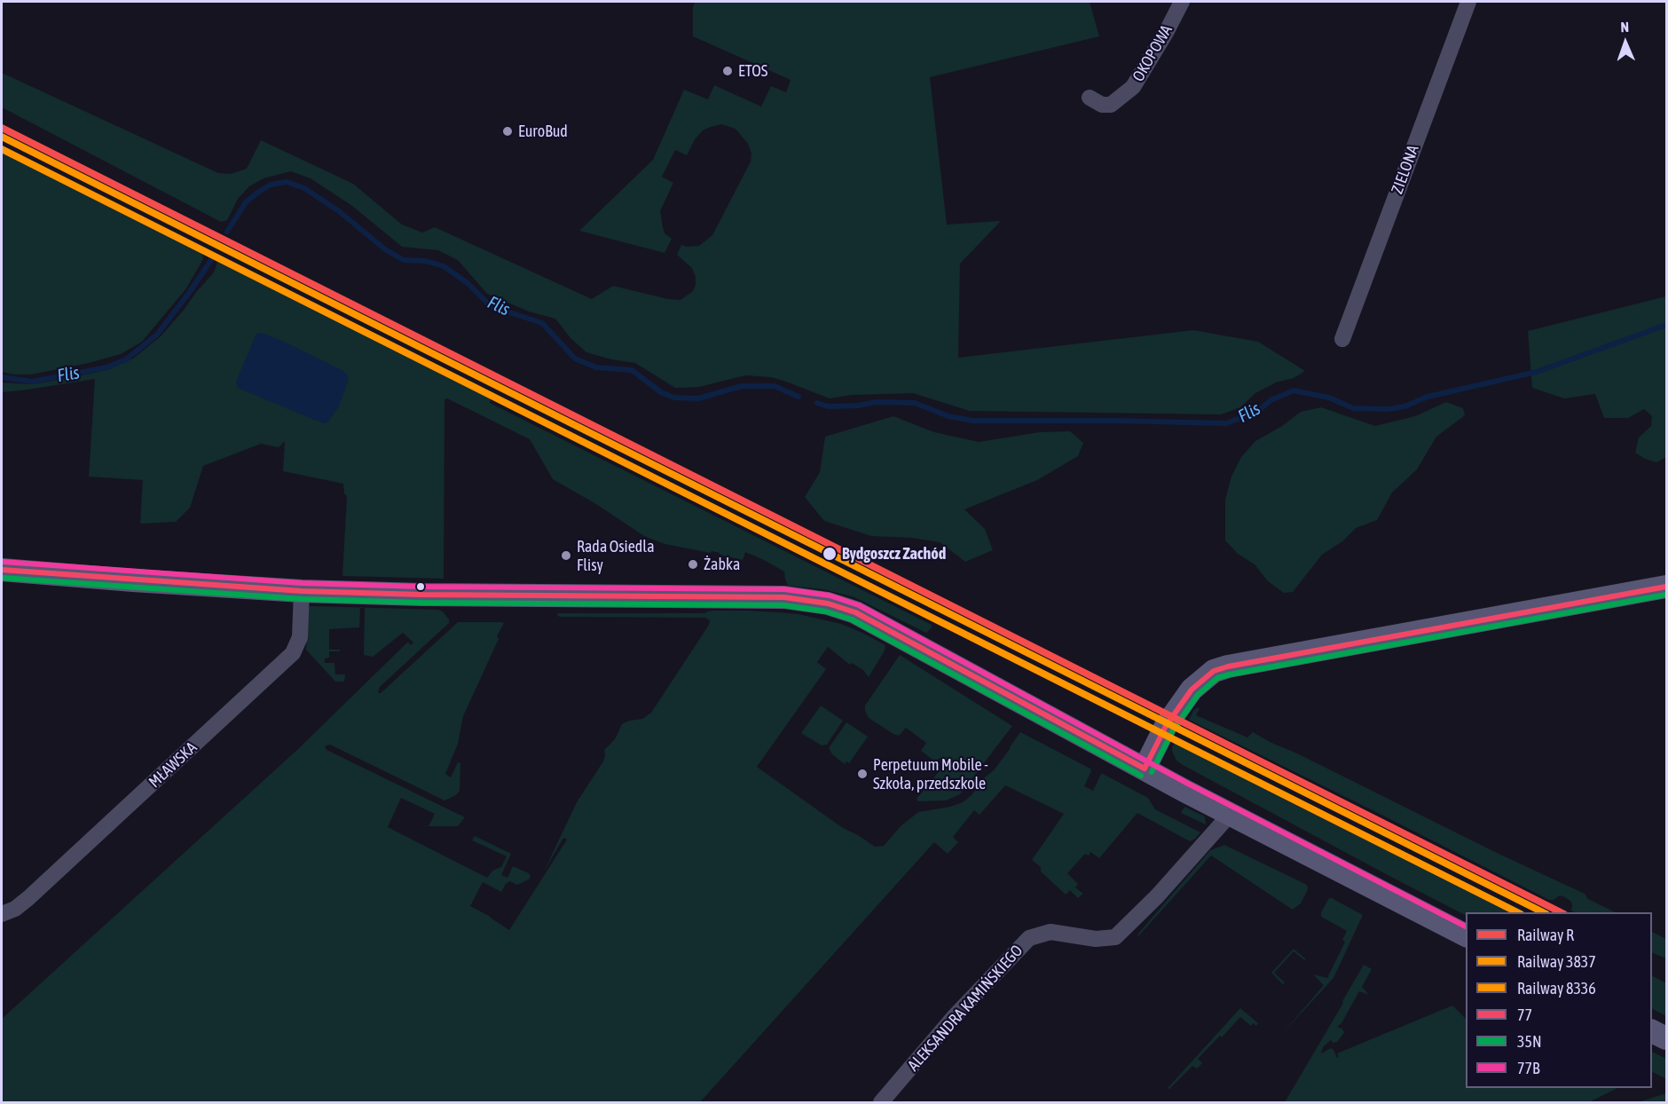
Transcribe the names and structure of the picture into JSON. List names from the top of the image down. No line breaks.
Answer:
{"streets":{"street":["OKOPOWA","ZIELONA","MŁAWSKA","ALEKSANDRA KAMIŃSKIEGO"]},"water":["Flis"],"places":["ETOS","EuroBud","Bydgoszcz Zachód","Rada Osiedla Flisy","Żabka","Perpetuum Mobile - Szkoła, przedszkole"],"lines":["rail line R","rail line 3837","rail line 8336","transit line 77B","transit line 77","transit line 35N"],"legend":["Railway R","Railway 3837","Railway 8336","77","35N","77B"],"north":"top"}
